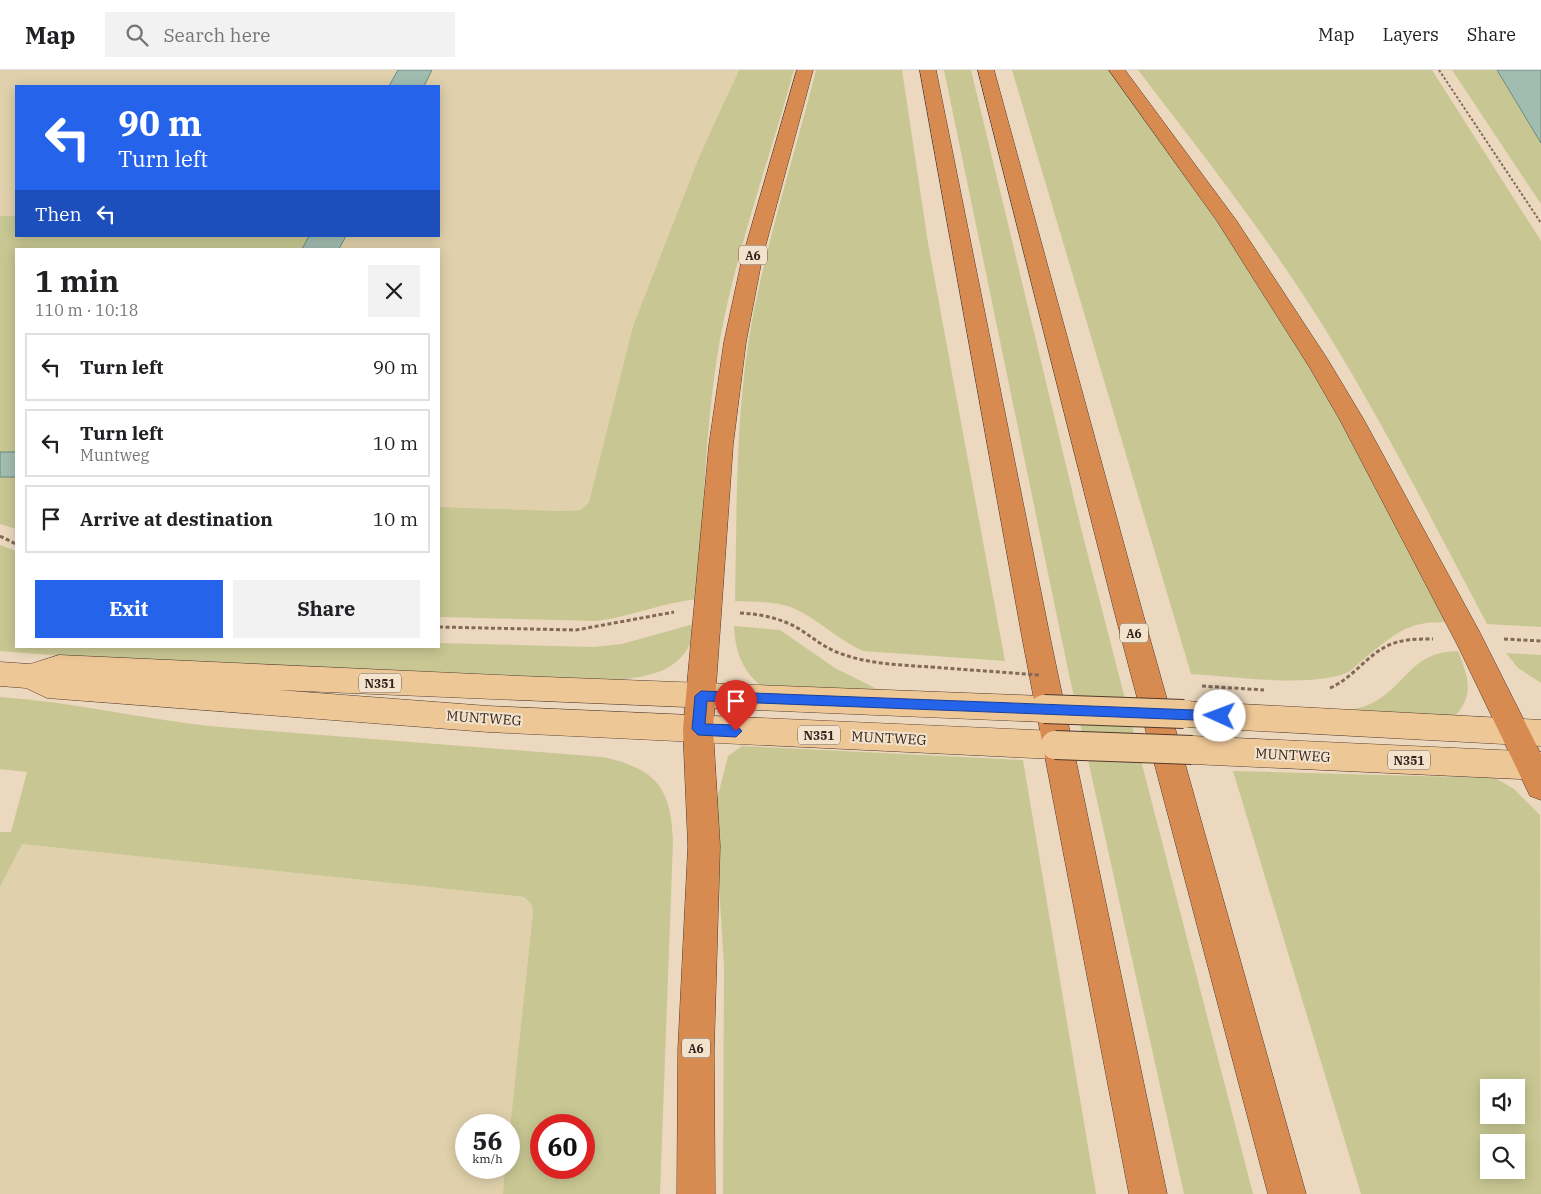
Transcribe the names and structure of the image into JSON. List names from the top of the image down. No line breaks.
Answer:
{"streets":{"highway":["A6"],"main road":["N351","MUNTWEG"]},"crossings":[["A6","MUNTWEG"]],"page":{"header":"Map","search":"Search here","nav":["Map","Layers","Share"],"turn":["90 m","Turn left"],"then":"Then","heading":["1 min","110 m · 10:18"],"list":[{"name":"Turn left","value":"90 m"},{"name":"Turn left","note":"Muntweg","value":"10 m"},{"name":"Arrive at destination","value":"10 m"}],"buttons":["Exit","Share"],"speed":"56 km/h","limit":"60"}}
